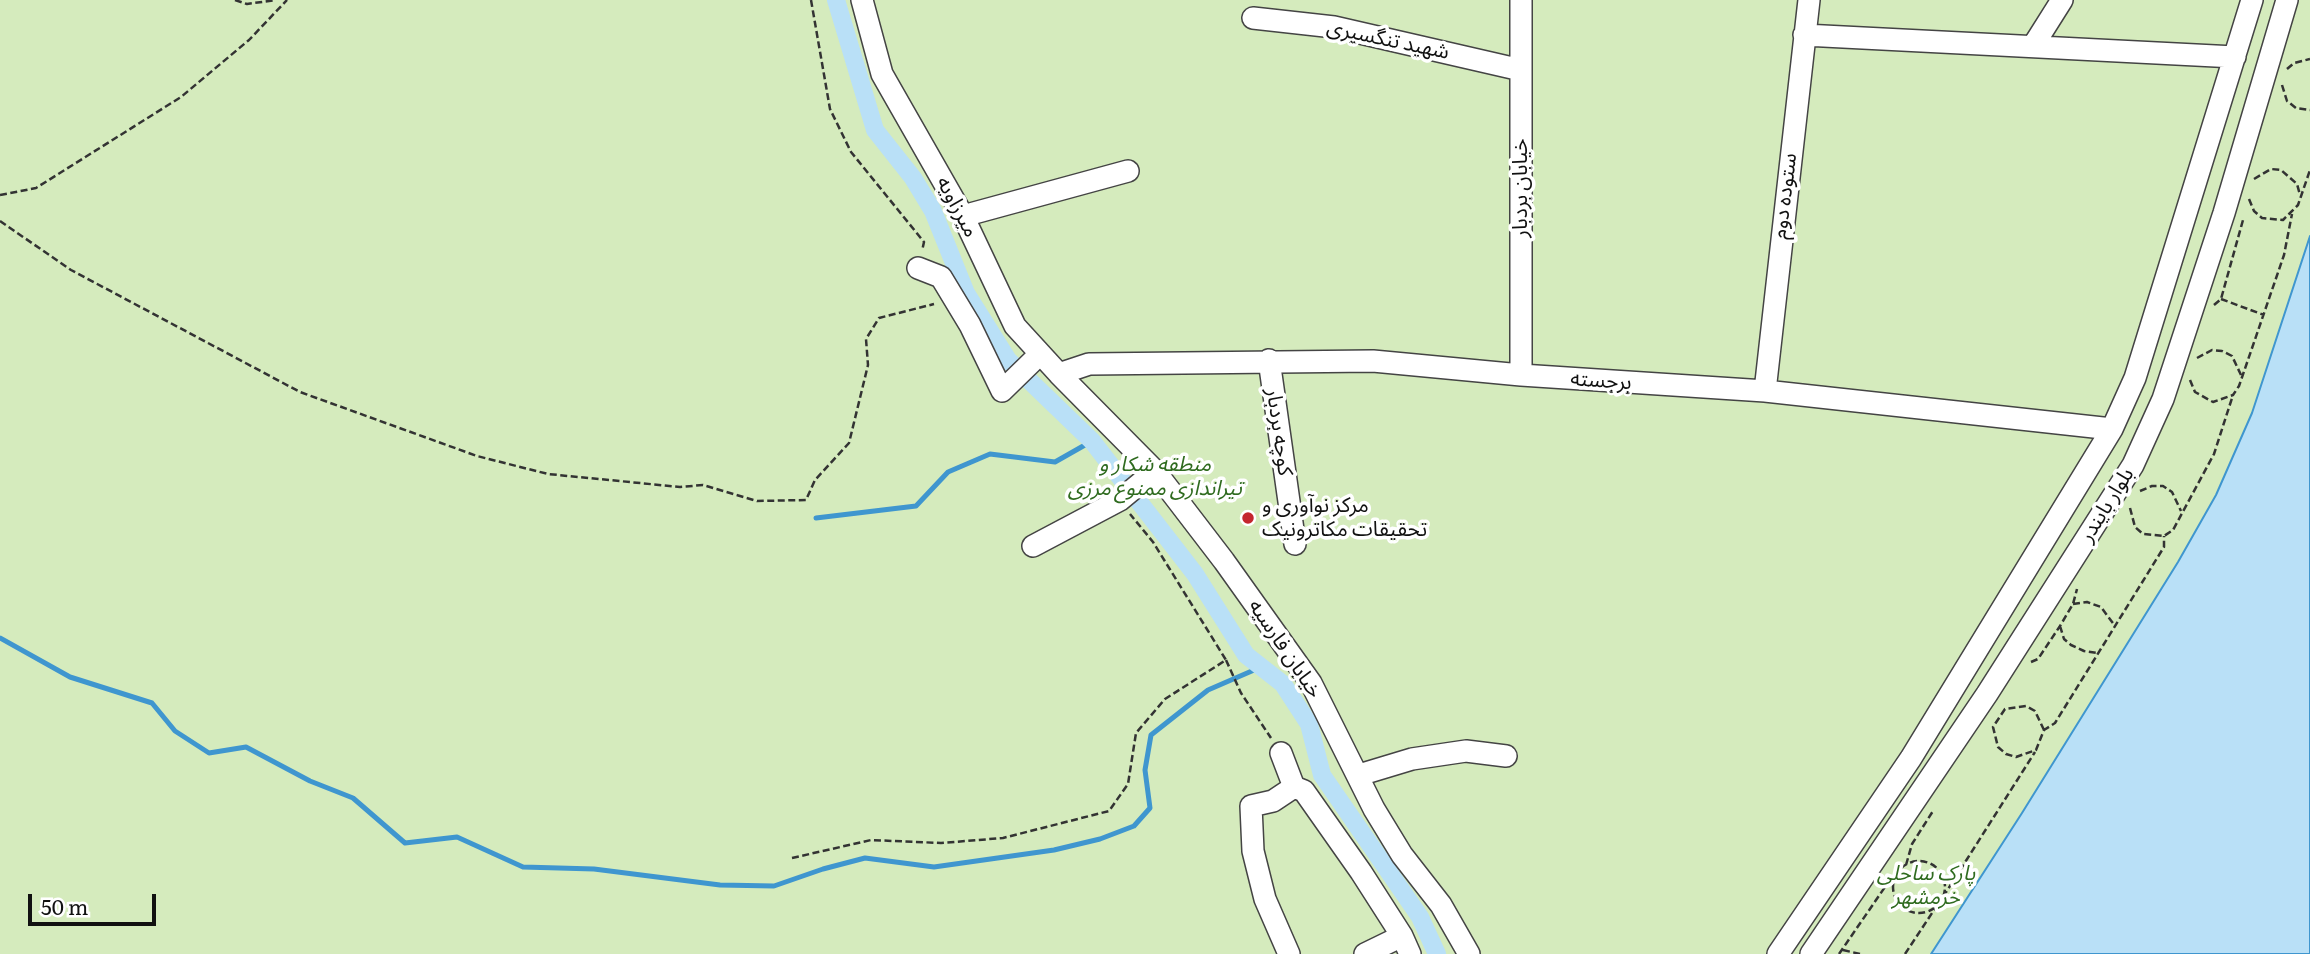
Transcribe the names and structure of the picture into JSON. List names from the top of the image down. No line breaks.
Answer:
{"streets":{"street":["شهید تنگسیری","خیابان بردبار","ستوده دوم","میرزاویه","برجسته","کوچه بردبار","بلوار بایندر","خیابان فارسیه"]},"crossings":[["شهید تنگسیری","خیابان بردبار"],["خیابان بردبار","برجسته"],["ستوده دوم","برجسته"],["میرزاویه","برجسته"],["میرزاویه","خیابان فارسیه"],["برجسته","کوچه بردبار"],["برجسته","بلوار بایندر"],["برجسته","خیابان فارسیه"]],"parks":["منطقه شکار و تیراندازی ممنوع مرزی","پارک ساحلی خرمشهر"],"places":["مرکز نوآوری و تحقیقات مکاترونیک"],"scale_bar":"50 m"}
